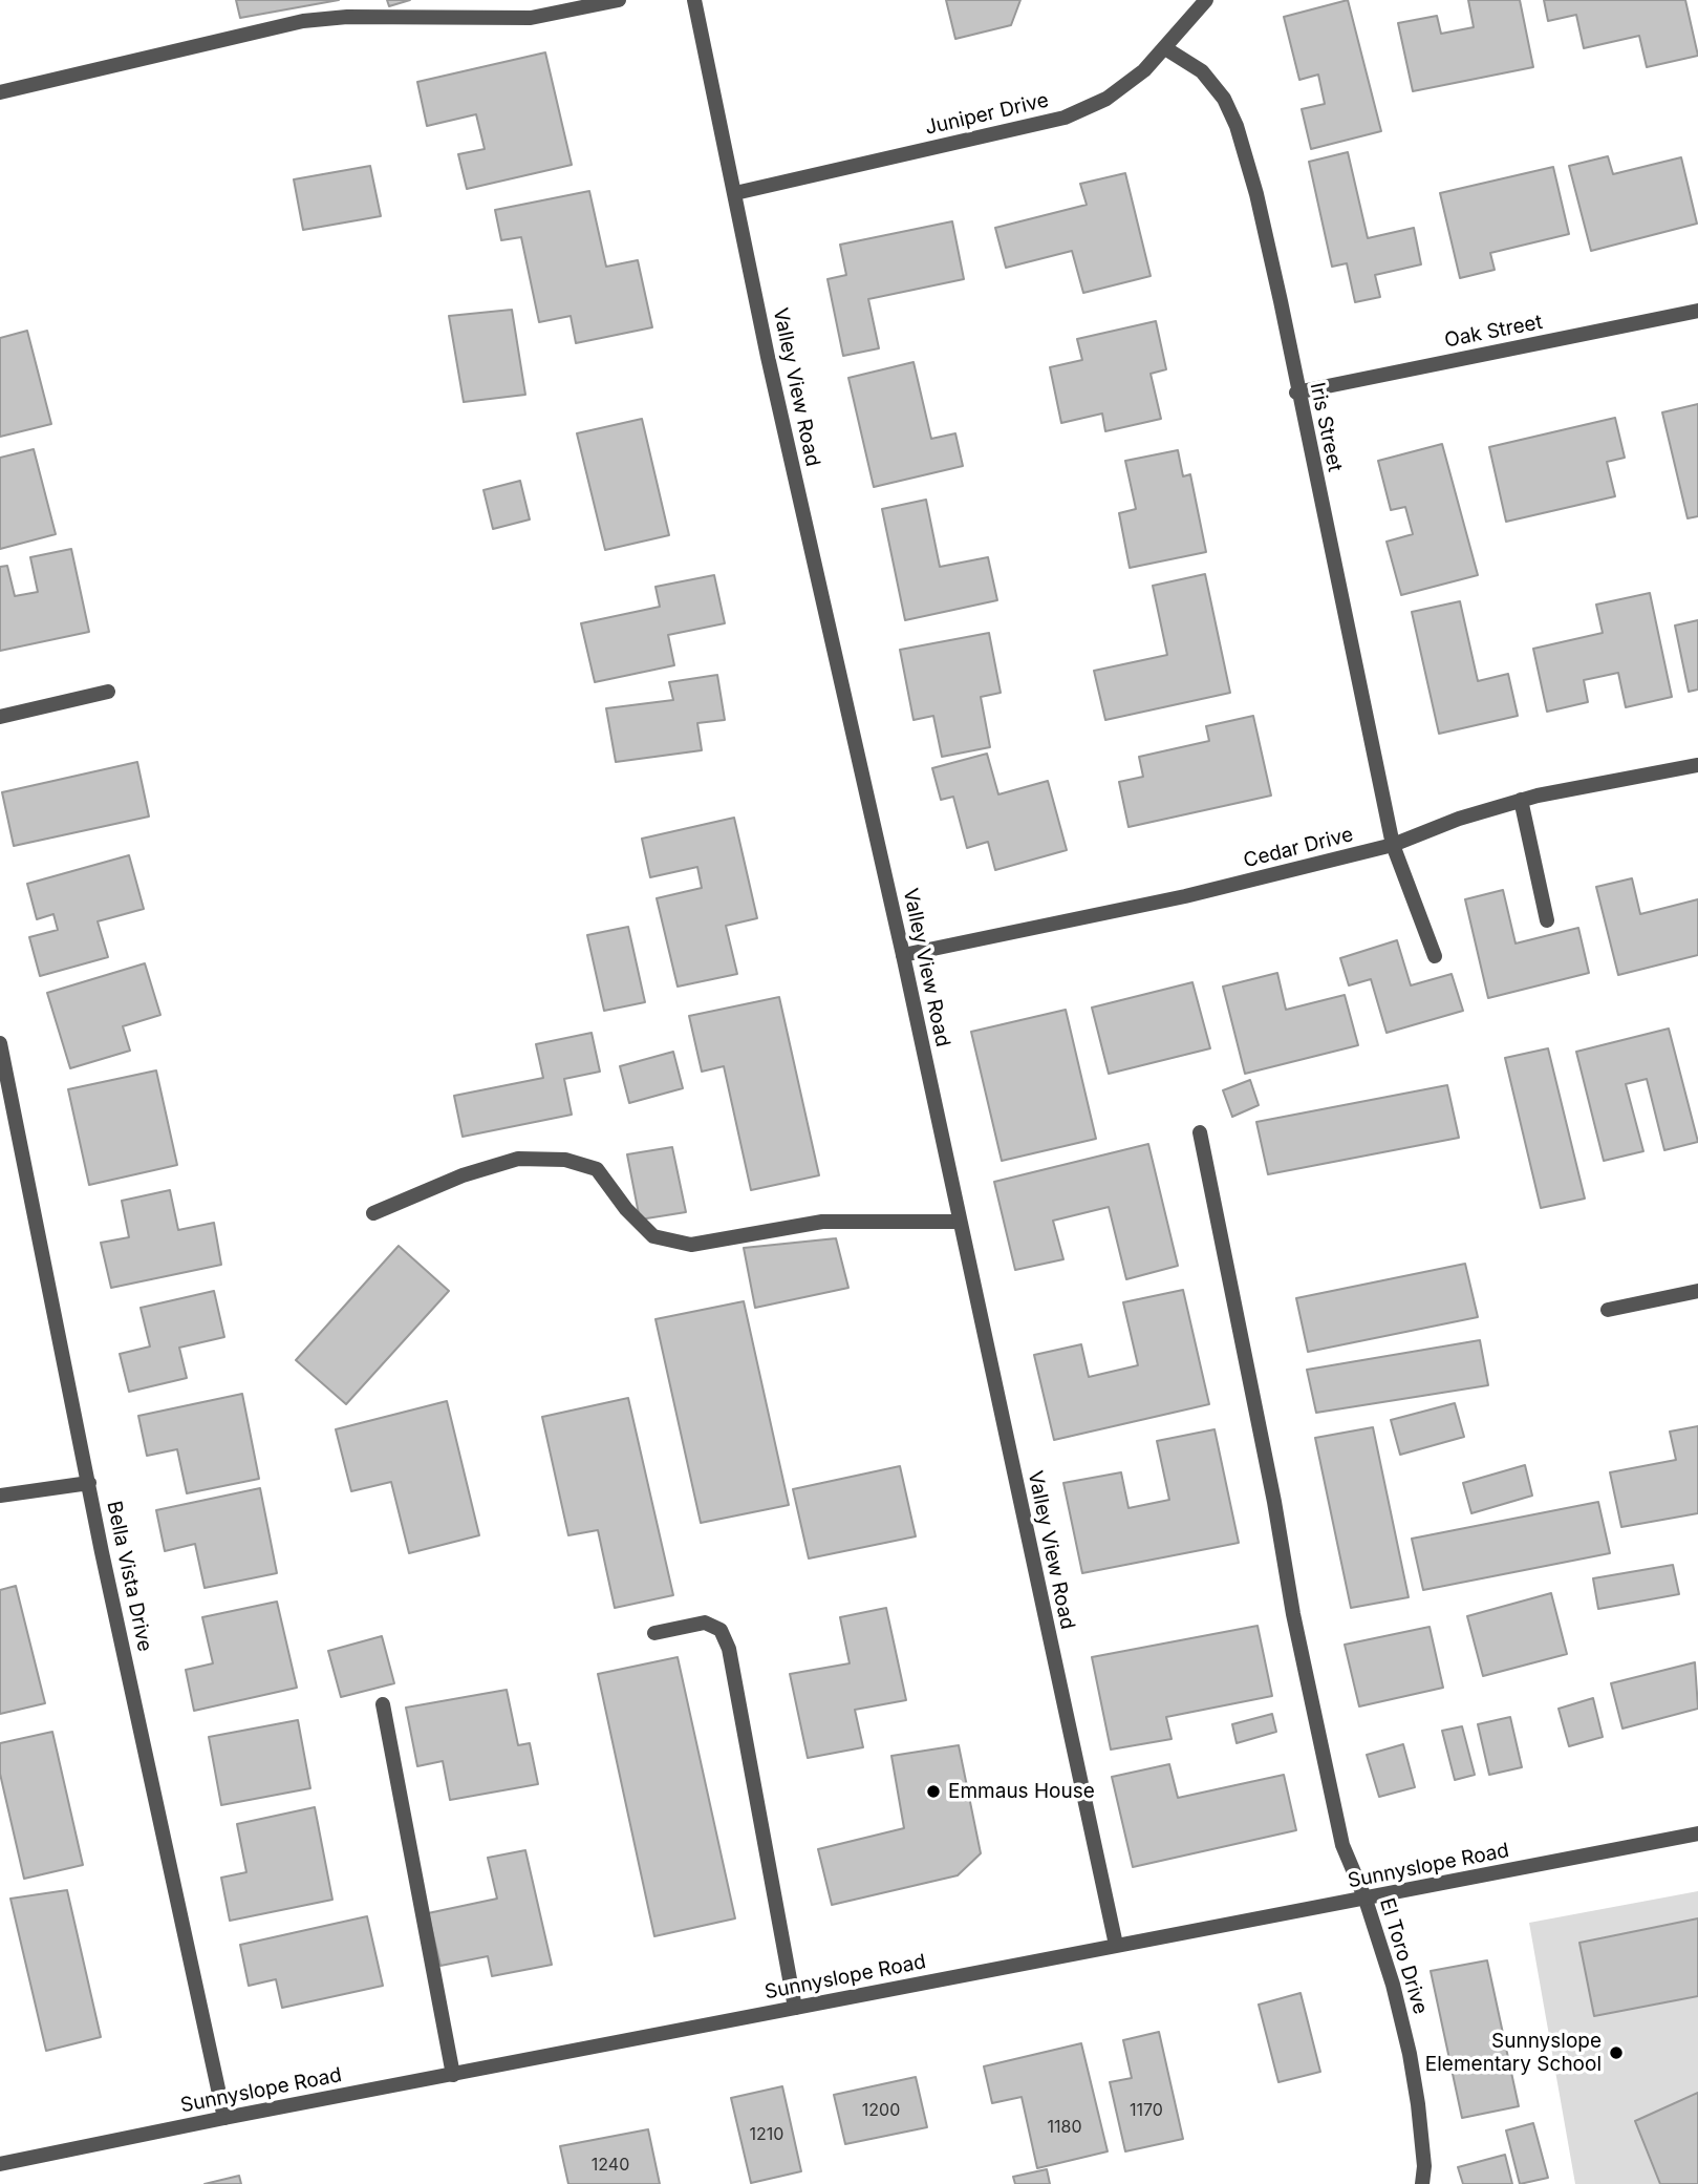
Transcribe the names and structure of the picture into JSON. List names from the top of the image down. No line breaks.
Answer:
{"streets":{"street":["Juniper Drive","Oak Street","Valley View Road","Iris Street","Cedar Drive","Bella Vista Drive","Sunnyslope Road","El Toro Drive"]},"crossings":[["Juniper Drive","Valley View Road"],["Juniper Drive","Iris Street"],["Oak Street","Iris Street"],["Valley View Road","Cedar Drive"],["Valley View Road","Sunnyslope Road"],["Iris Street","Cedar Drive"],["Bella Vista Drive","Sunnyslope Road"],["Sunnyslope Road","El Toro Drive"]],"places":["Emmaus House","Sunnyslope Elementary School"],"house_numbers":["1200","1170","1180","1210","1240"]}
